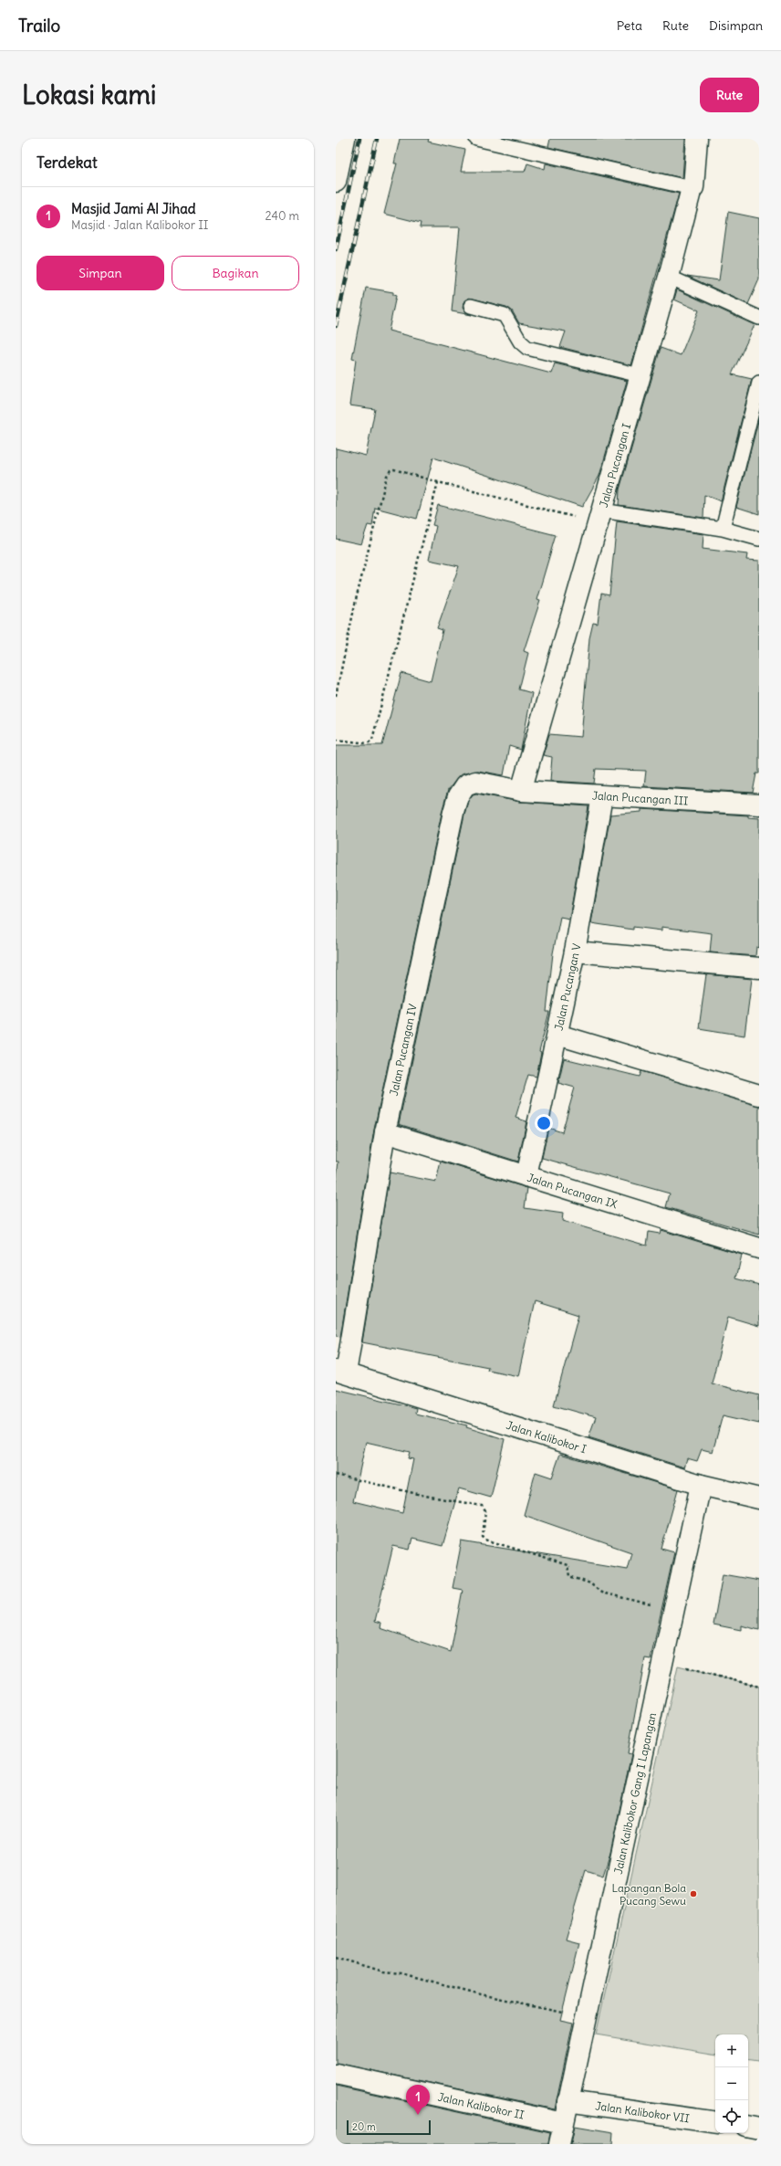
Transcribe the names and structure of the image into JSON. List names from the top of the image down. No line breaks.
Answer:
{"streets":{"street":["Jalan Pucangan I","Jalan Pucangan III","Jalan Pucangan V","Jalan Pucangan IV","Jalan Pucangan IX","Jalan Kalibokor I","Jalan Kalibokor Gang I Lapangan","Jalan Kalibokor II","Jalan Kalibokor VII"]},"crossings":[["Jalan Pucangan I","Jalan Pucangan III"],["Jalan Pucangan I","Jalan Pucangan IV"],["Jalan Pucangan III","Jalan Pucangan V"],["Jalan Pucangan III","Jalan Pucangan IV"],["Jalan Pucangan V","Jalan Pucangan IX"],["Jalan Pucangan IV","Jalan Pucangan IX"],["Jalan Pucangan IV","Jalan Kalibokor I"],["Jalan Kalibokor I","Jalan Kalibokor Gang I Lapangan"],["Jalan Kalibokor Gang I Lapangan","Jalan Kalibokor II"],["Jalan Kalibokor Gang I Lapangan","Jalan Kalibokor VII"]],"places":["Lapangan Bola Pucang Sewu"],"scale_bar":"20 m","page":{"header":"Trailo","nav":["Peta","Rute","Disimpan"],"buttons":["Rute",["Simpan","Bagikan"]],"title":"Lokasi kami","heading":"Terdekat","list":[{"mark":"1","name":"Masjid Jami Al Jihad","note":"Masjid · Jalan Kalibokor II","value":"240 m"}],"map_buttons":["+","−"],"pins":"1","scale":"20 m"}}
